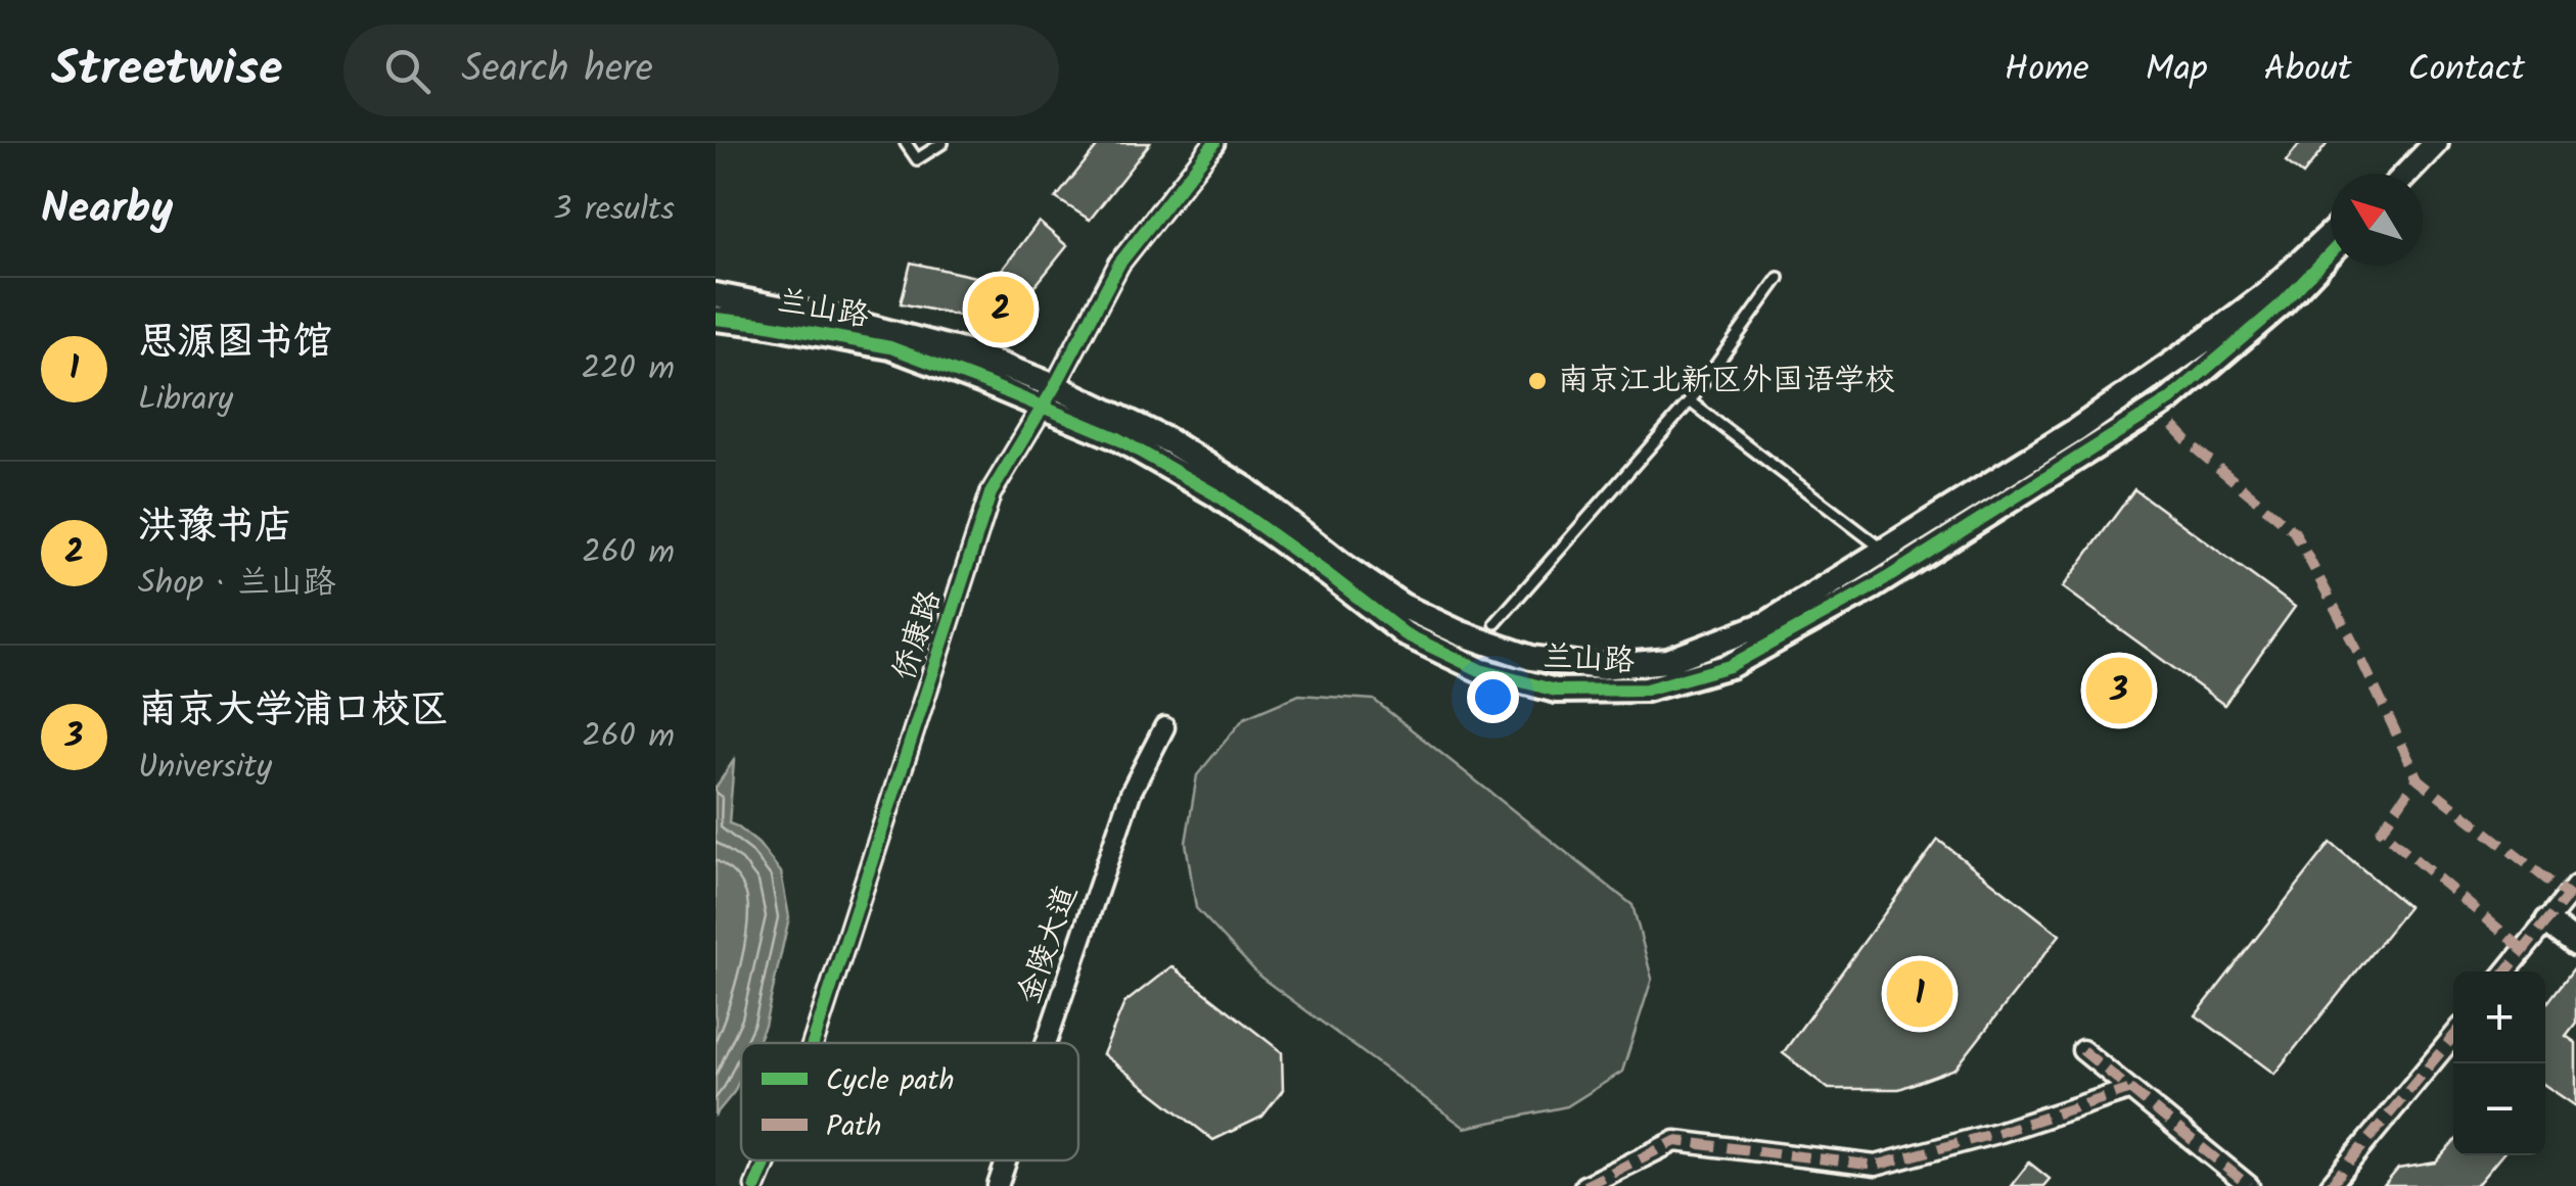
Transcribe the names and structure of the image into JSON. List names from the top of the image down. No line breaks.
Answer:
{"streets":{"street":["兰山路","侨康路","金陵大道"]},"crossings":[["兰山路","侨康路"]],"places":["南京江北新区外国语学校"],"legend":["Cycle path","Path"],"north":"top left","page":{"header":"Streetwise","search":"Search here","nav":["Home","Map","About","Contact"],"heading":["Nearby","3 results"],"pins":["2","3","1"],"list":[{"mark":"1","name":"思源图书馆","note":"Library","value":"220 m"},{"mark":"2","name":"洪豫书店","note":"Shop · 兰山路","value":"260 m"},{"mark":"3","name":"南京大学浦口校区","note":"University","value":"260 m"}],"map_buttons":["+","−"]}}
